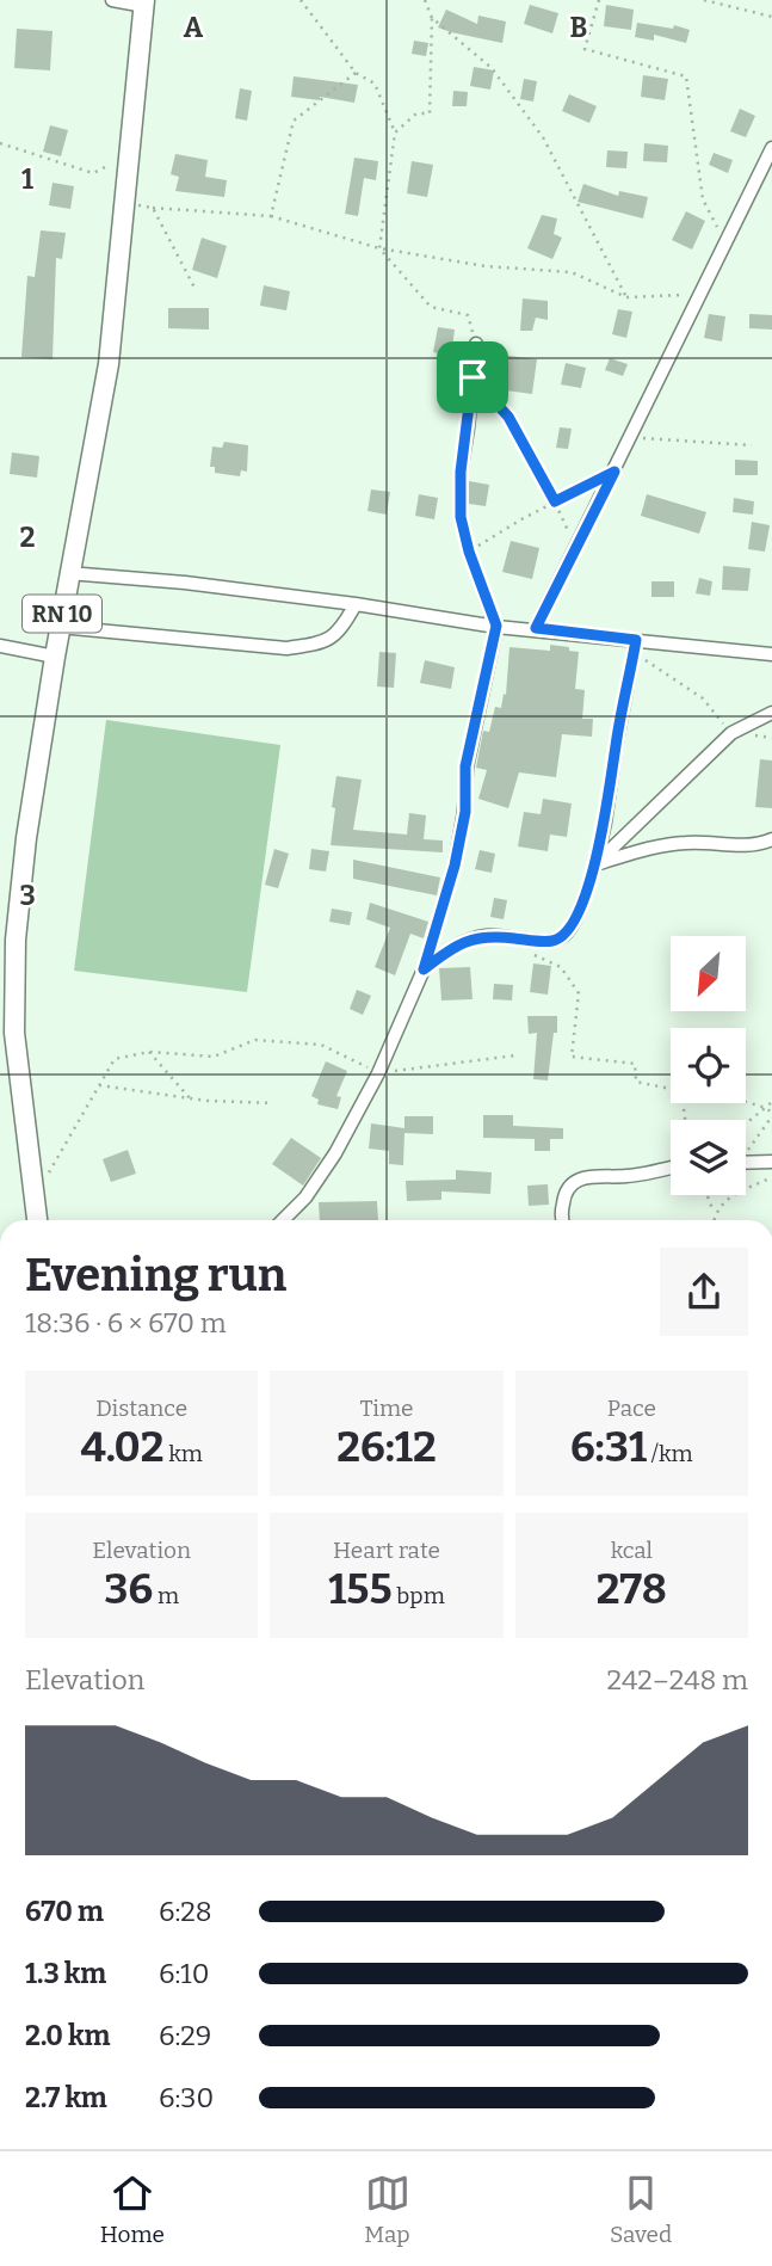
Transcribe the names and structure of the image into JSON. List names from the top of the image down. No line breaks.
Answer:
{"streets":{"main road":["RN 10"]},"north":"bottom left","page":{"heading":["Evening run","18:36 · 6 × 670 m"],"stats":[["Distance","4.02 km"],["Time","26:12"],["Pace","6:31 /km"],["Elevation","36 m"],["Heart rate","155 bpm"],["kcal","278"]],"chart":["Elevation","242–248 m"],"list":[{"name":"670 m","note":"6:28"},{"name":"1.3 km","note":"6:10"},{"name":"2.0 km","note":"6:29"},{"name":"2.7 km","note":"6:30"}],"tabs":["Home","Map","Saved"]},"grid":{"columns":["A","B"],"rows":["1","2","3"]}}
